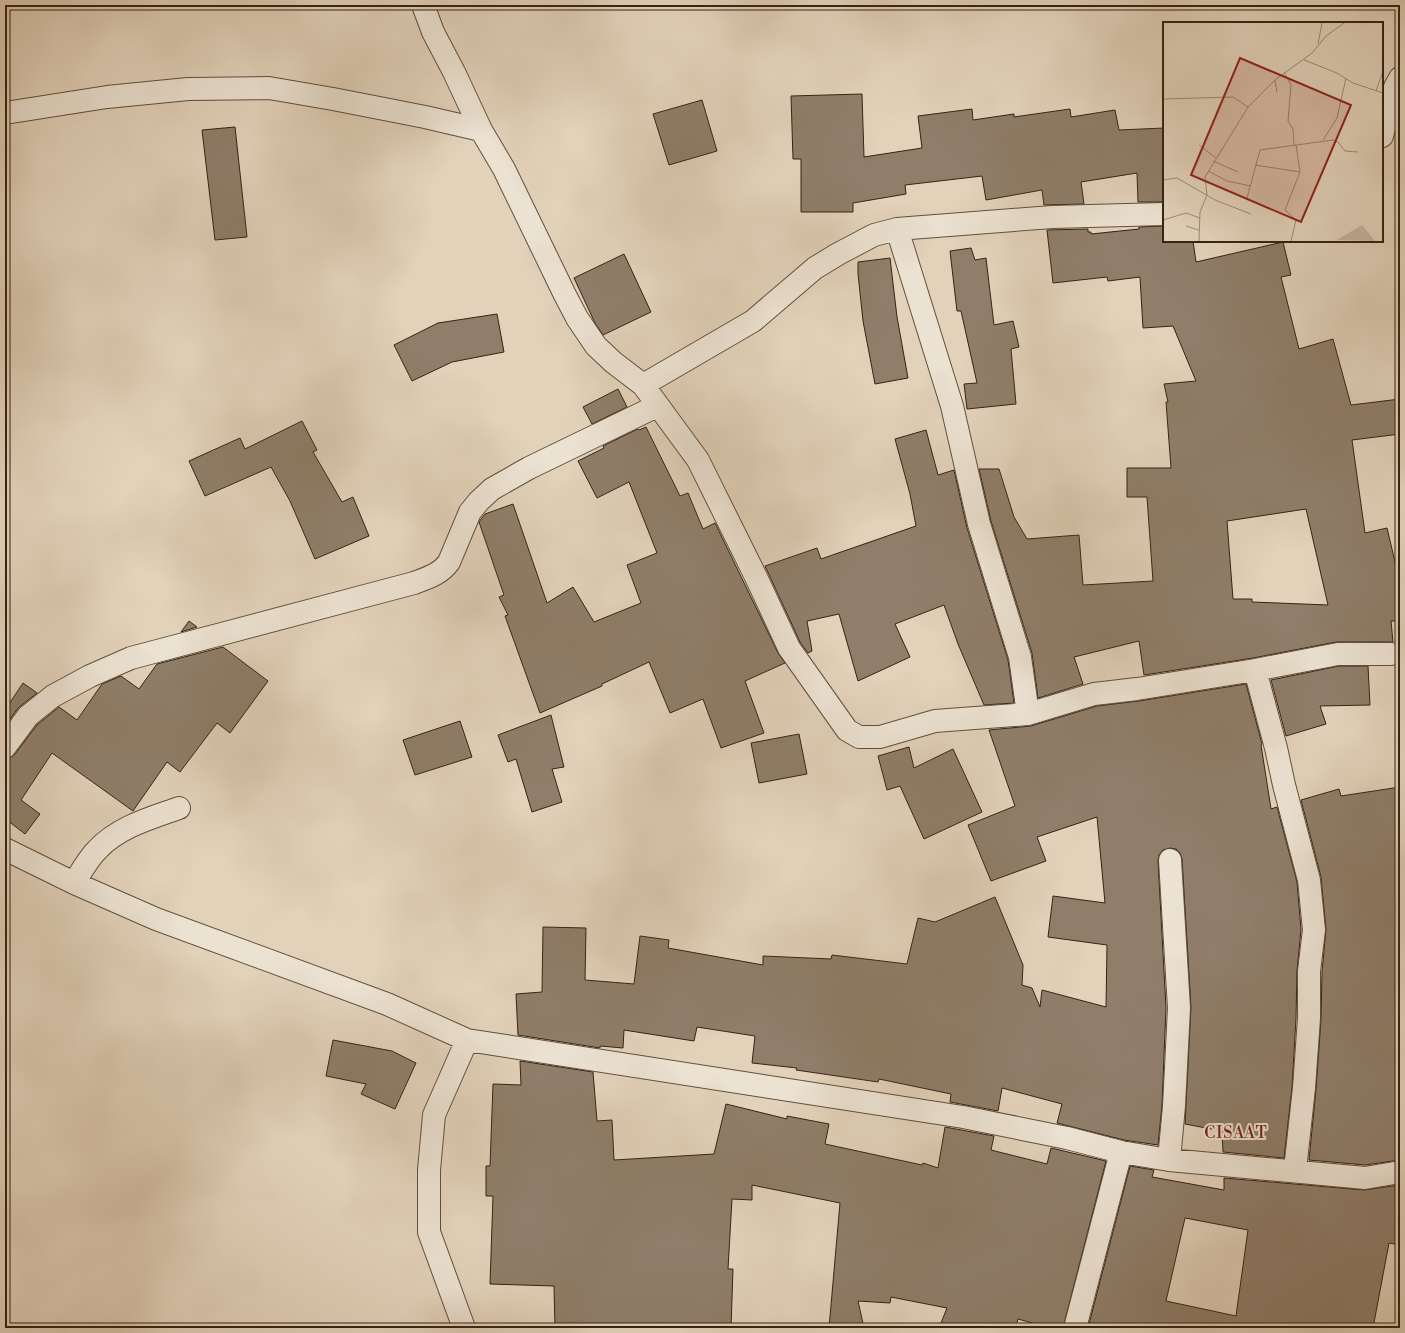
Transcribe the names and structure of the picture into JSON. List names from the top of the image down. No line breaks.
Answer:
{"districts":["CISAAT"]}
